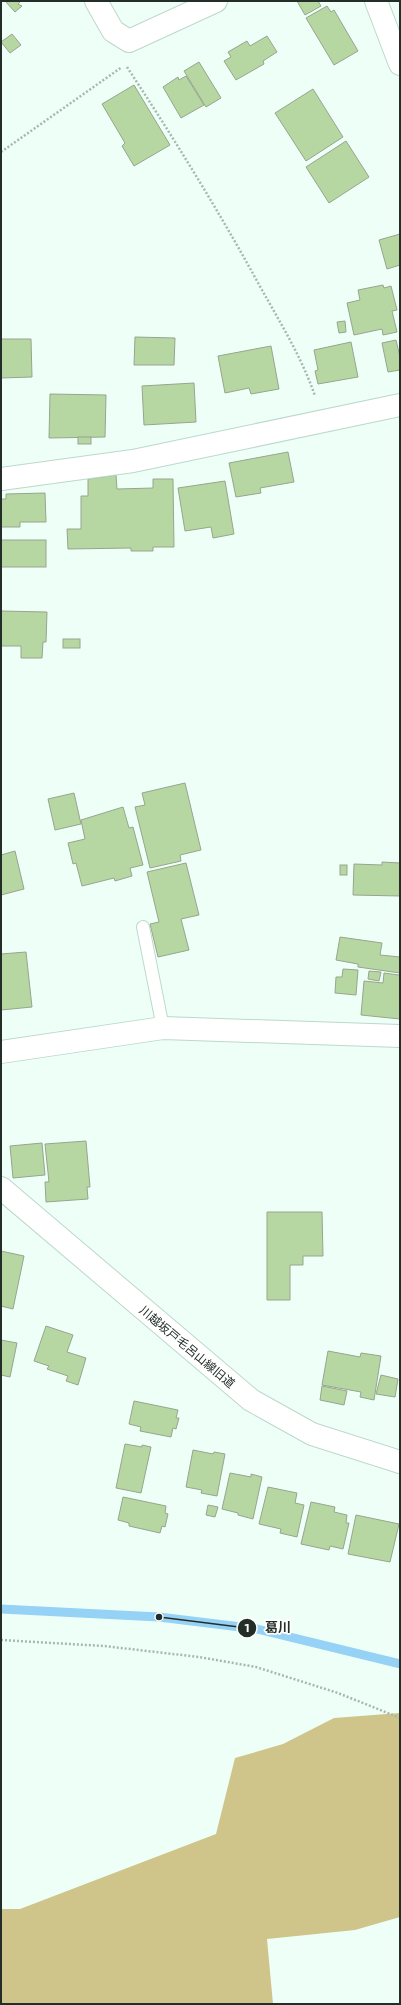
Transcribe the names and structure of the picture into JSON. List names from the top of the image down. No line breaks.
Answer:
{"streets":{"street":["川越坂戸毛呂山線旧道"]},"places":["葛川"]}
